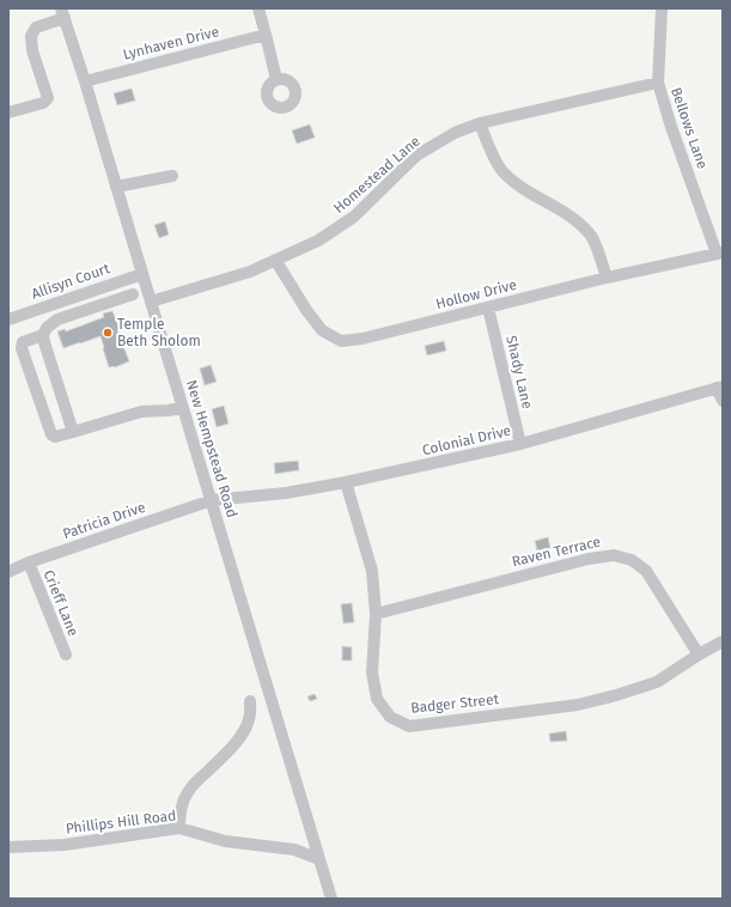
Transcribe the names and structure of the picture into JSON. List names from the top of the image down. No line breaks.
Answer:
{"streets":{"street":["Lynhaven Drive","Bellows Lane","Homestead Lane","Allisyn Court","Hollow Drive","Shady Lane","Colonial Drive","New Hempstead Road","Patricia Drive","Raven Terrace","Crieff Lane","Badger Street","Phillips Hill Road"]},"crossings":[["Lynhaven Drive","New Hempstead Road"],["Bellows Lane","Homestead Lane"],["Bellows Lane","Hollow Drive"],["Homestead Lane","Hollow Drive"],["Homestead Lane","New Hempstead Road"],["Allisyn Court","New Hempstead Road"],["Hollow Drive","Shady Lane"],["Shady Lane","Colonial Drive"],["Colonial Drive","New Hempstead Road"],["Colonial Drive","Patricia Drive"],["Colonial Drive","Badger Street"],["New Hempstead Road","Patricia Drive"],["New Hempstead Road","Phillips Hill Road"],["Patricia Drive","Crieff Lane"],["Raven Terrace","Badger Street"]],"places":["Temple Beth Sholom"]}
